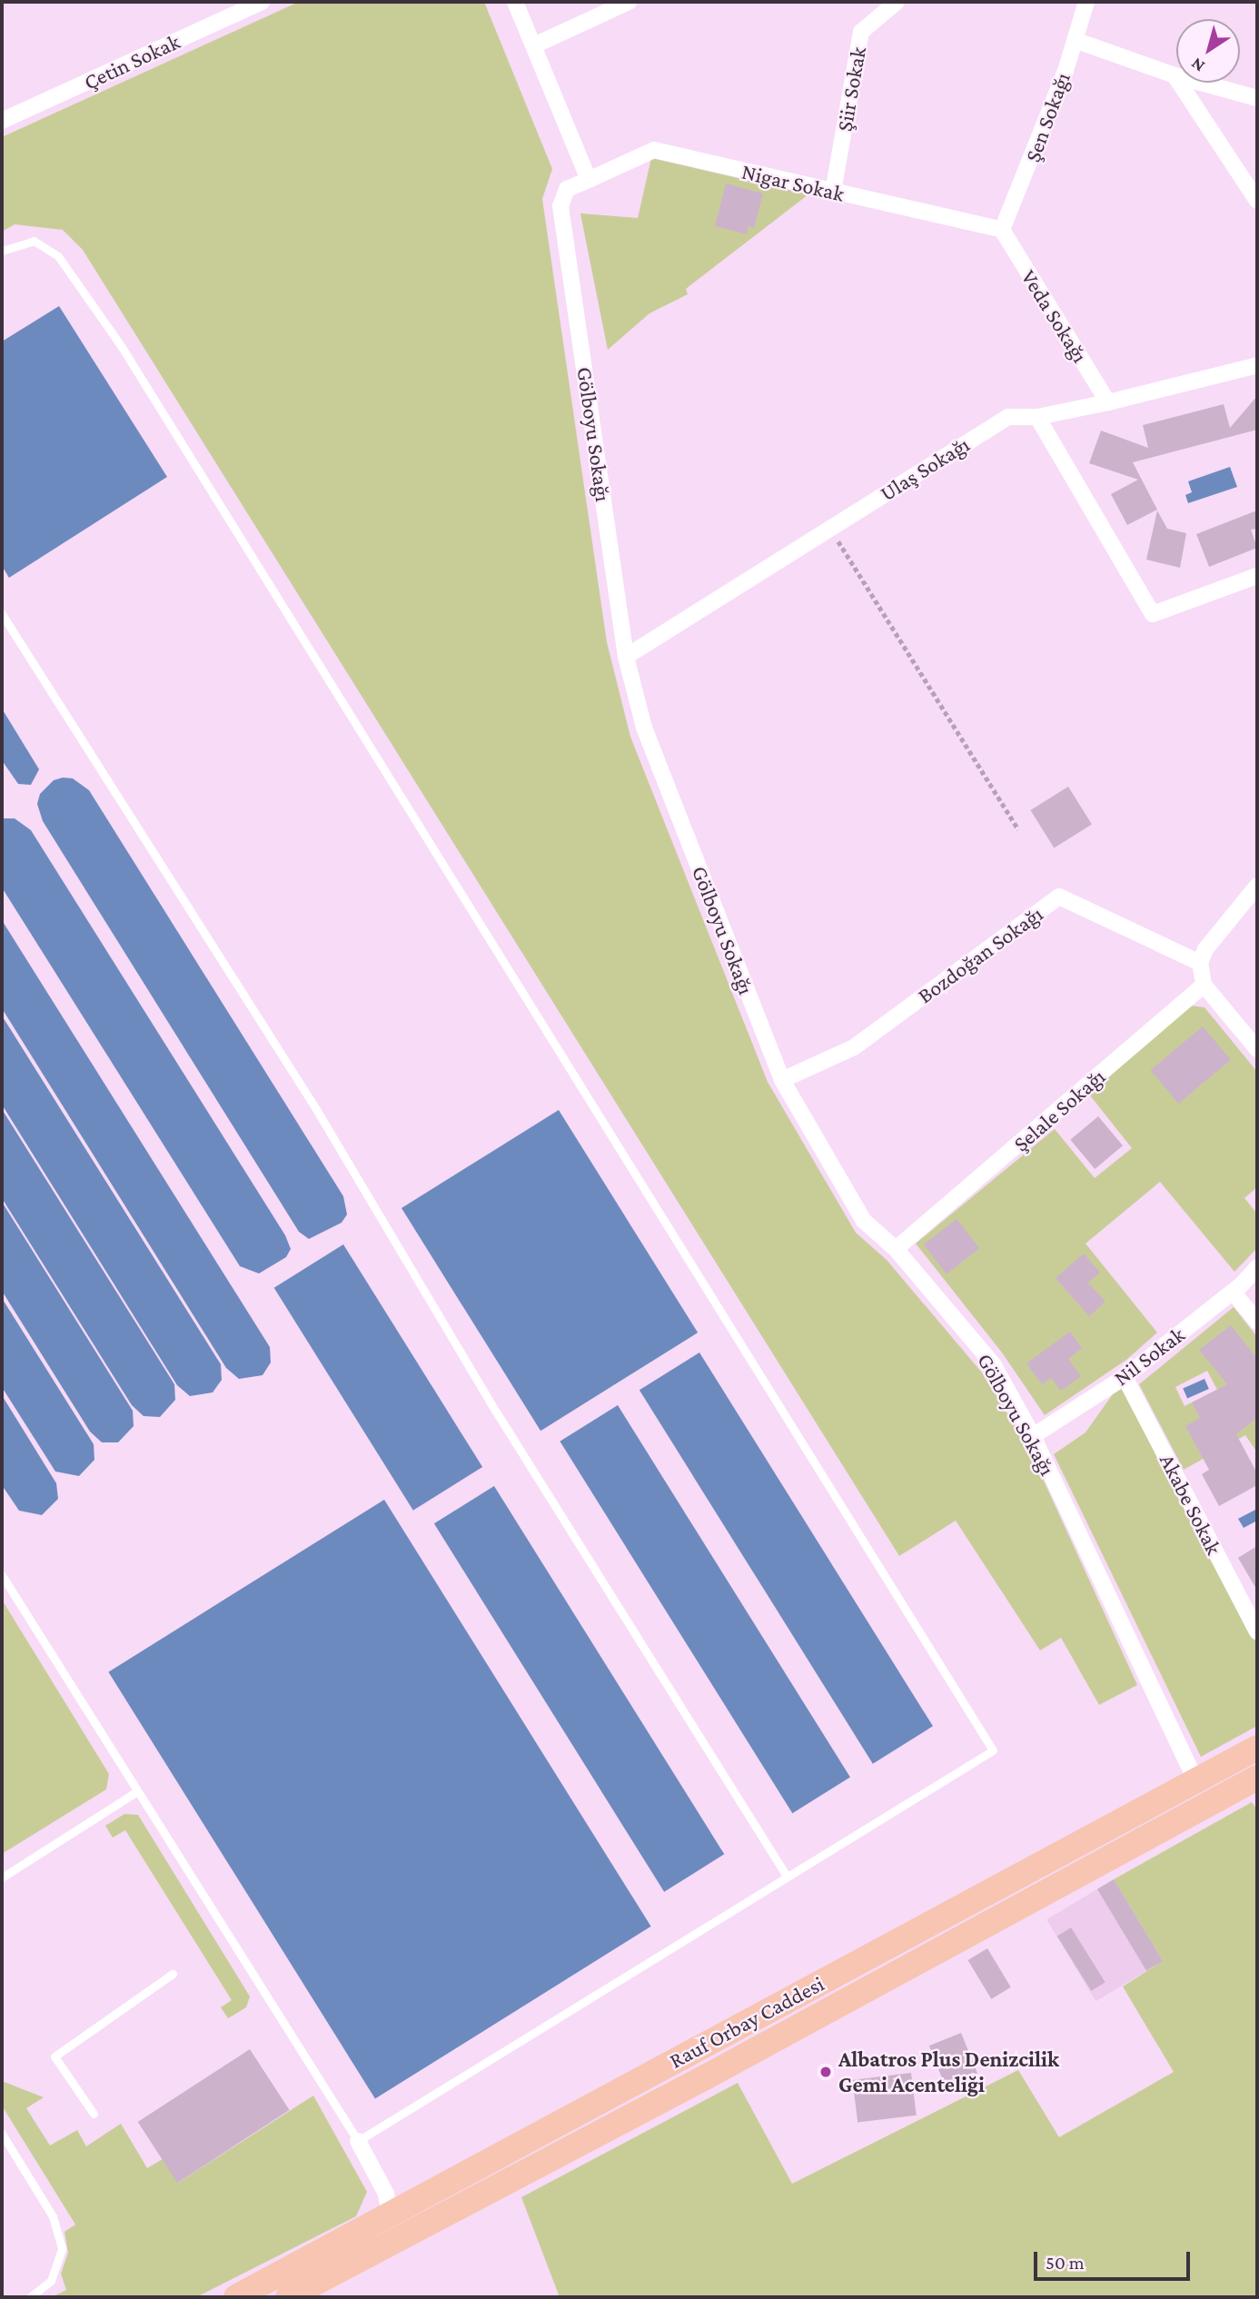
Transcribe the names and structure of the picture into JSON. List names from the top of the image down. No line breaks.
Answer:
{"streets":{"main road":["Rauf Orbay Caddesi"],"street":["Çetin Sokak","Şiir Sokak","Şen Sokağı","Nigar Sokak","Veda Sokağı","Gölboyu Sokağı","Ulaş Sokağı","Bozdoğan Sokağı","Şelale Sokağı","Nil Sokak","Akabe Sokak"]},"crossings":[["Şiir Sokak","Nigar Sokak"],["Şen Sokağı","Nigar Sokak"],["Şen Sokağı","Veda Sokağı"],["Nigar Sokak","Veda Sokağı"],["Nigar Sokak","Gölboyu Sokağı"],["Veda Sokağı","Ulaş Sokağı"],["Gölboyu Sokağı","Ulaş Sokağı"],["Gölboyu Sokağı","Bozdoğan Sokağı"],["Gölboyu Sokağı","Şelale Sokağı"],["Gölboyu Sokağı","Nil Sokak"],["Gölboyu Sokağı","Rauf Orbay Caddesi"],["Nil Sokak","Akabe Sokak"]],"places":["Albatros Plus Denizcilik Gemi Acenteliği"],"scale_bar":"50 m","north":"bottom left"}
